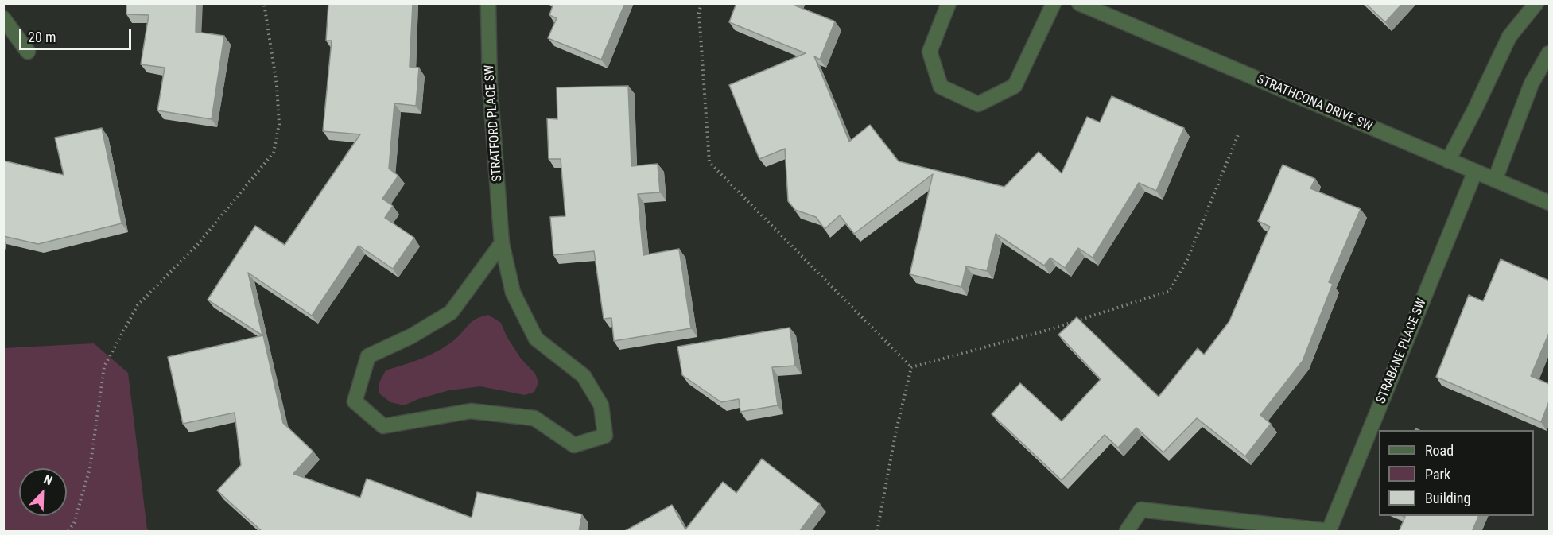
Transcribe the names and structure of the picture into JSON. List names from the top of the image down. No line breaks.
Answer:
{"streets":{"street":["STRATHCONA DRIVE SW","STRATFORD PLACE SW","STRABANE PLACE SW"]},"crossings":[["STRATHCONA DRIVE SW","STRABANE PLACE SW"]],"legend":["Road","Park","Building"],"scale_bar":"20 m","north":"top right"}
